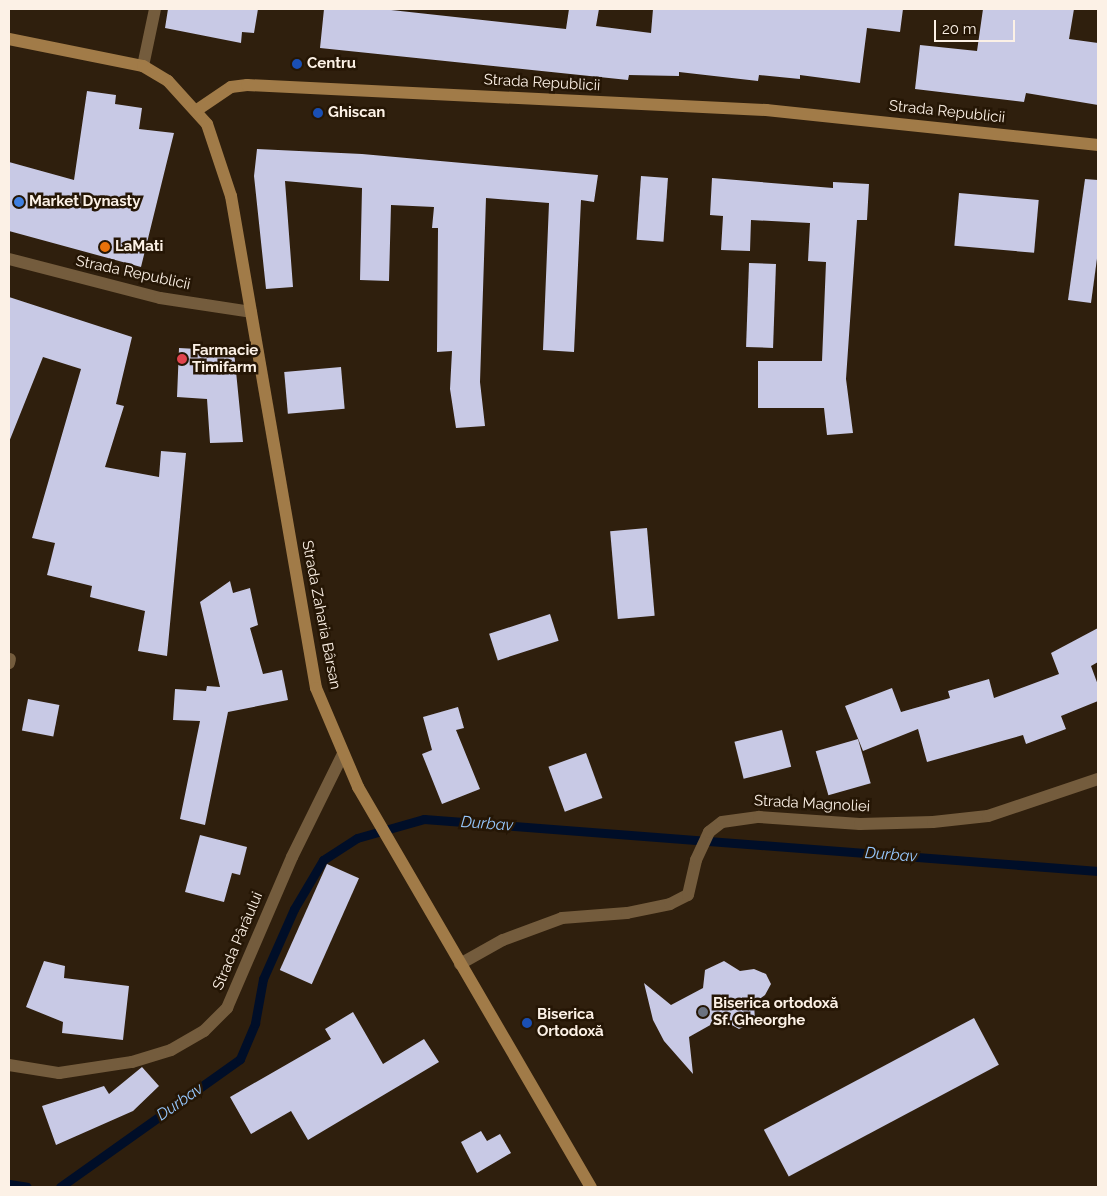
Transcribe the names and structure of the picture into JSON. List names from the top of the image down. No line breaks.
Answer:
{"streets":{"main road":["Strada Republicii","Strada Zaharia Bârsan"],"street":["Strada Magnoliei","Strada Pârâului"]},"crossings":[["Strada Republicii","Strada Zaharia Bârsan"],["Strada Zaharia Bârsan","Strada Magnoliei"],["Strada Zaharia Bârsan","Strada Pârâului"]],"water":["Durbav"],"places":["Centru","Ghiscan","Market Dynasty","LaMati","Farmacie Timifarm","Biserica ortodoxă Sf. Gheorghe","Biserica Ortodoxă"],"scale_bar":"20 m"}
